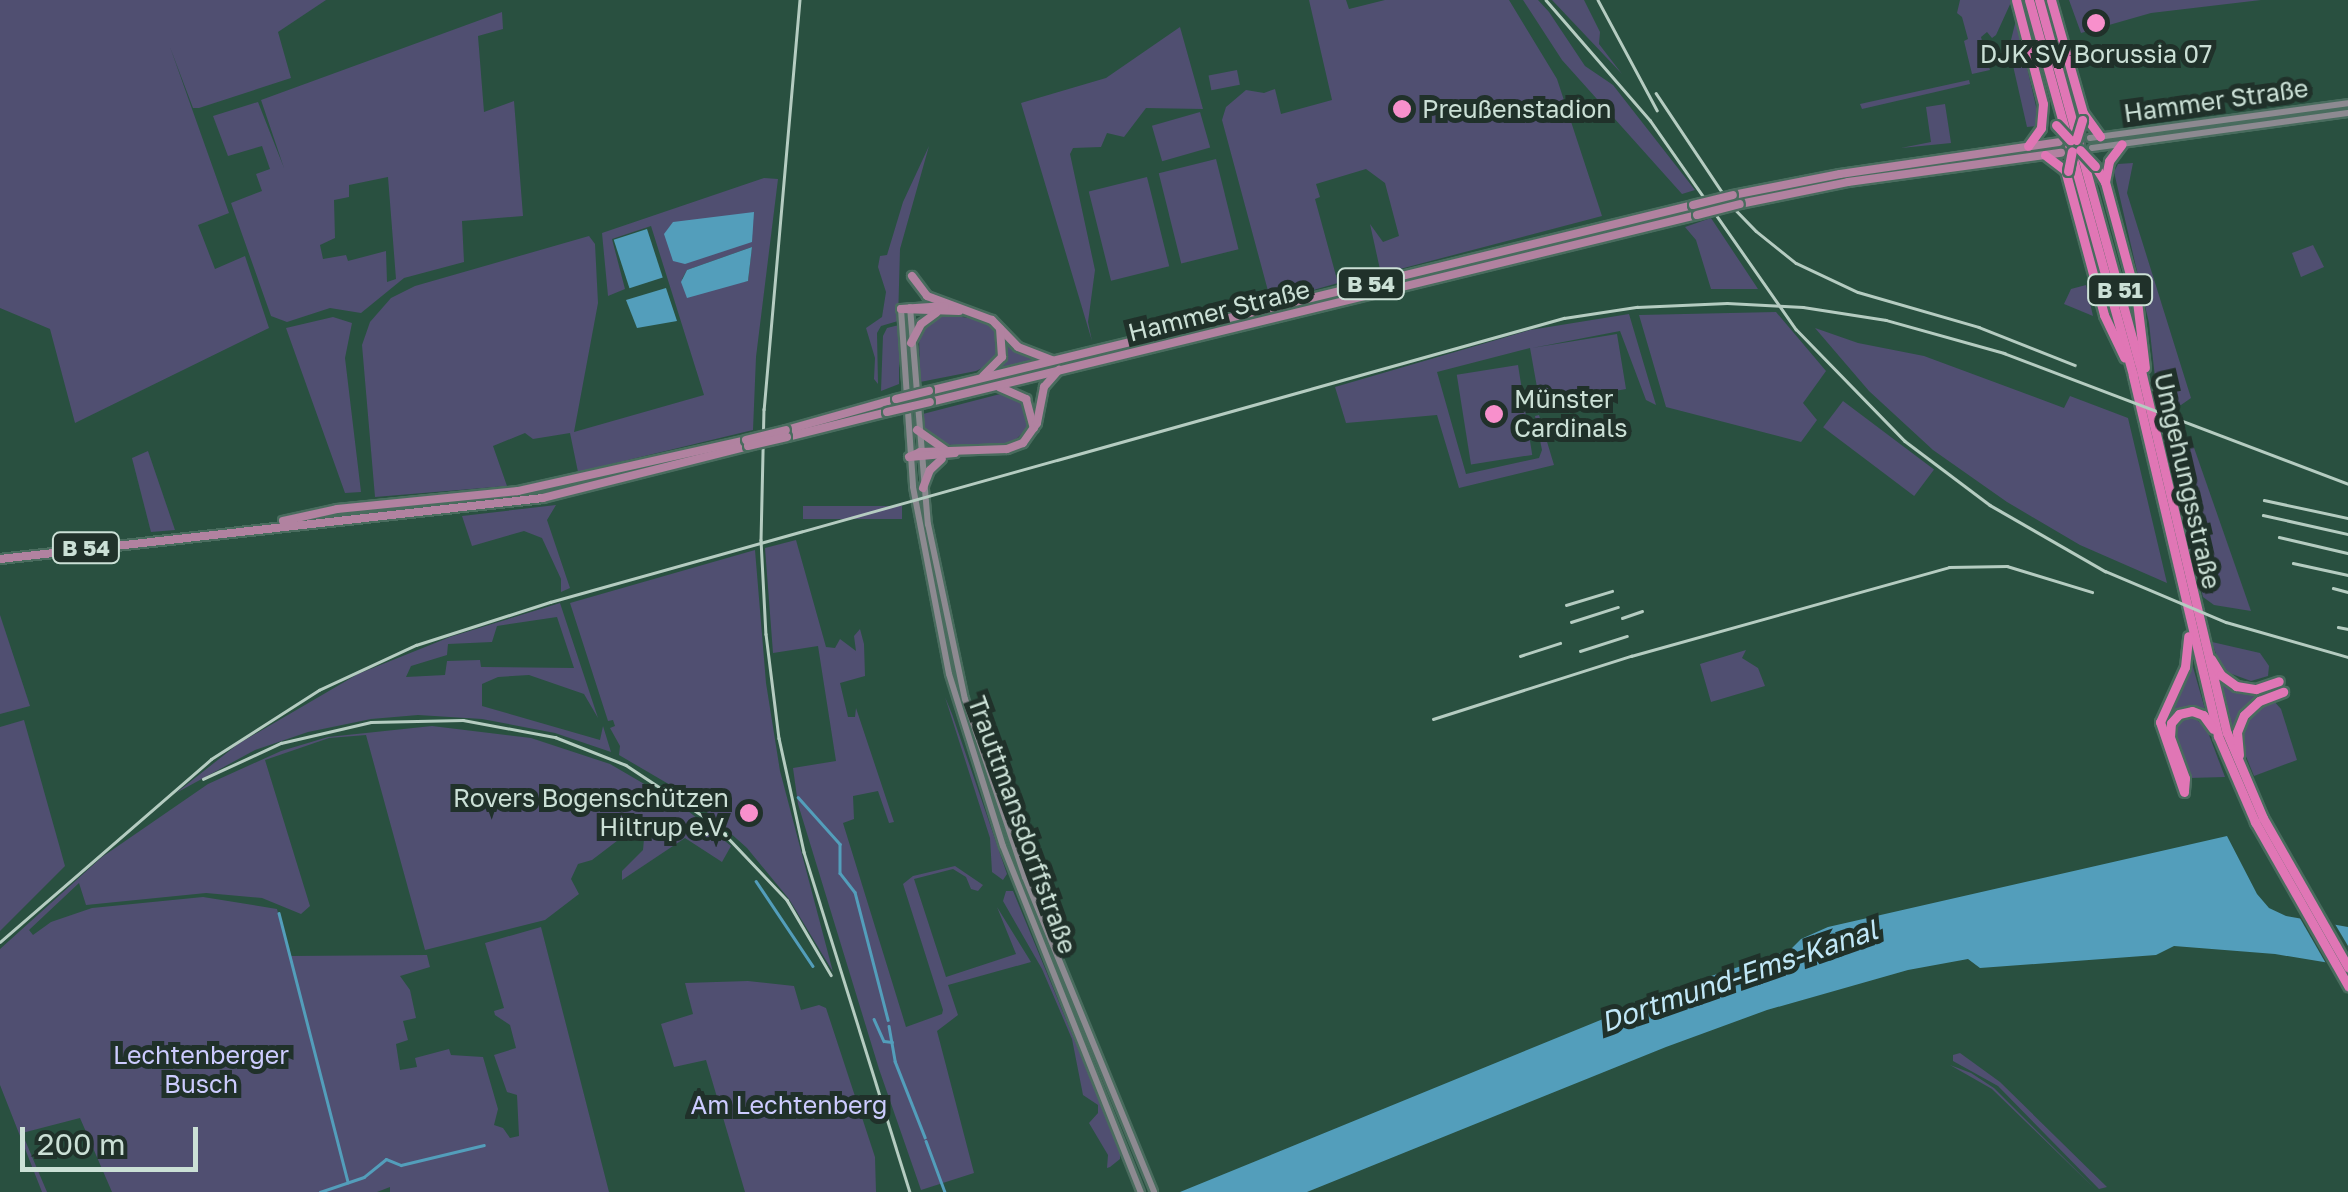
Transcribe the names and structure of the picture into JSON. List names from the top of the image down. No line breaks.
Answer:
{"streets":{"highway":["B 51","Umgehungsstraße"],"main road":["Hammer Straße","B 54","Trauttmansdorffstraße"]},"crossings":[["Hammer Straße","B 54"]],"water":["Dortmund-Ems-Kanal"],"parks":["Lechtenberger Busch","Am Lechtenberg"],"places":["DJK SV Borussia 07","Preußenstadion","Münster Cardinals","Rovers Bogenschützen Hiltrup e.V."],"scale_bar":"200 m"}
